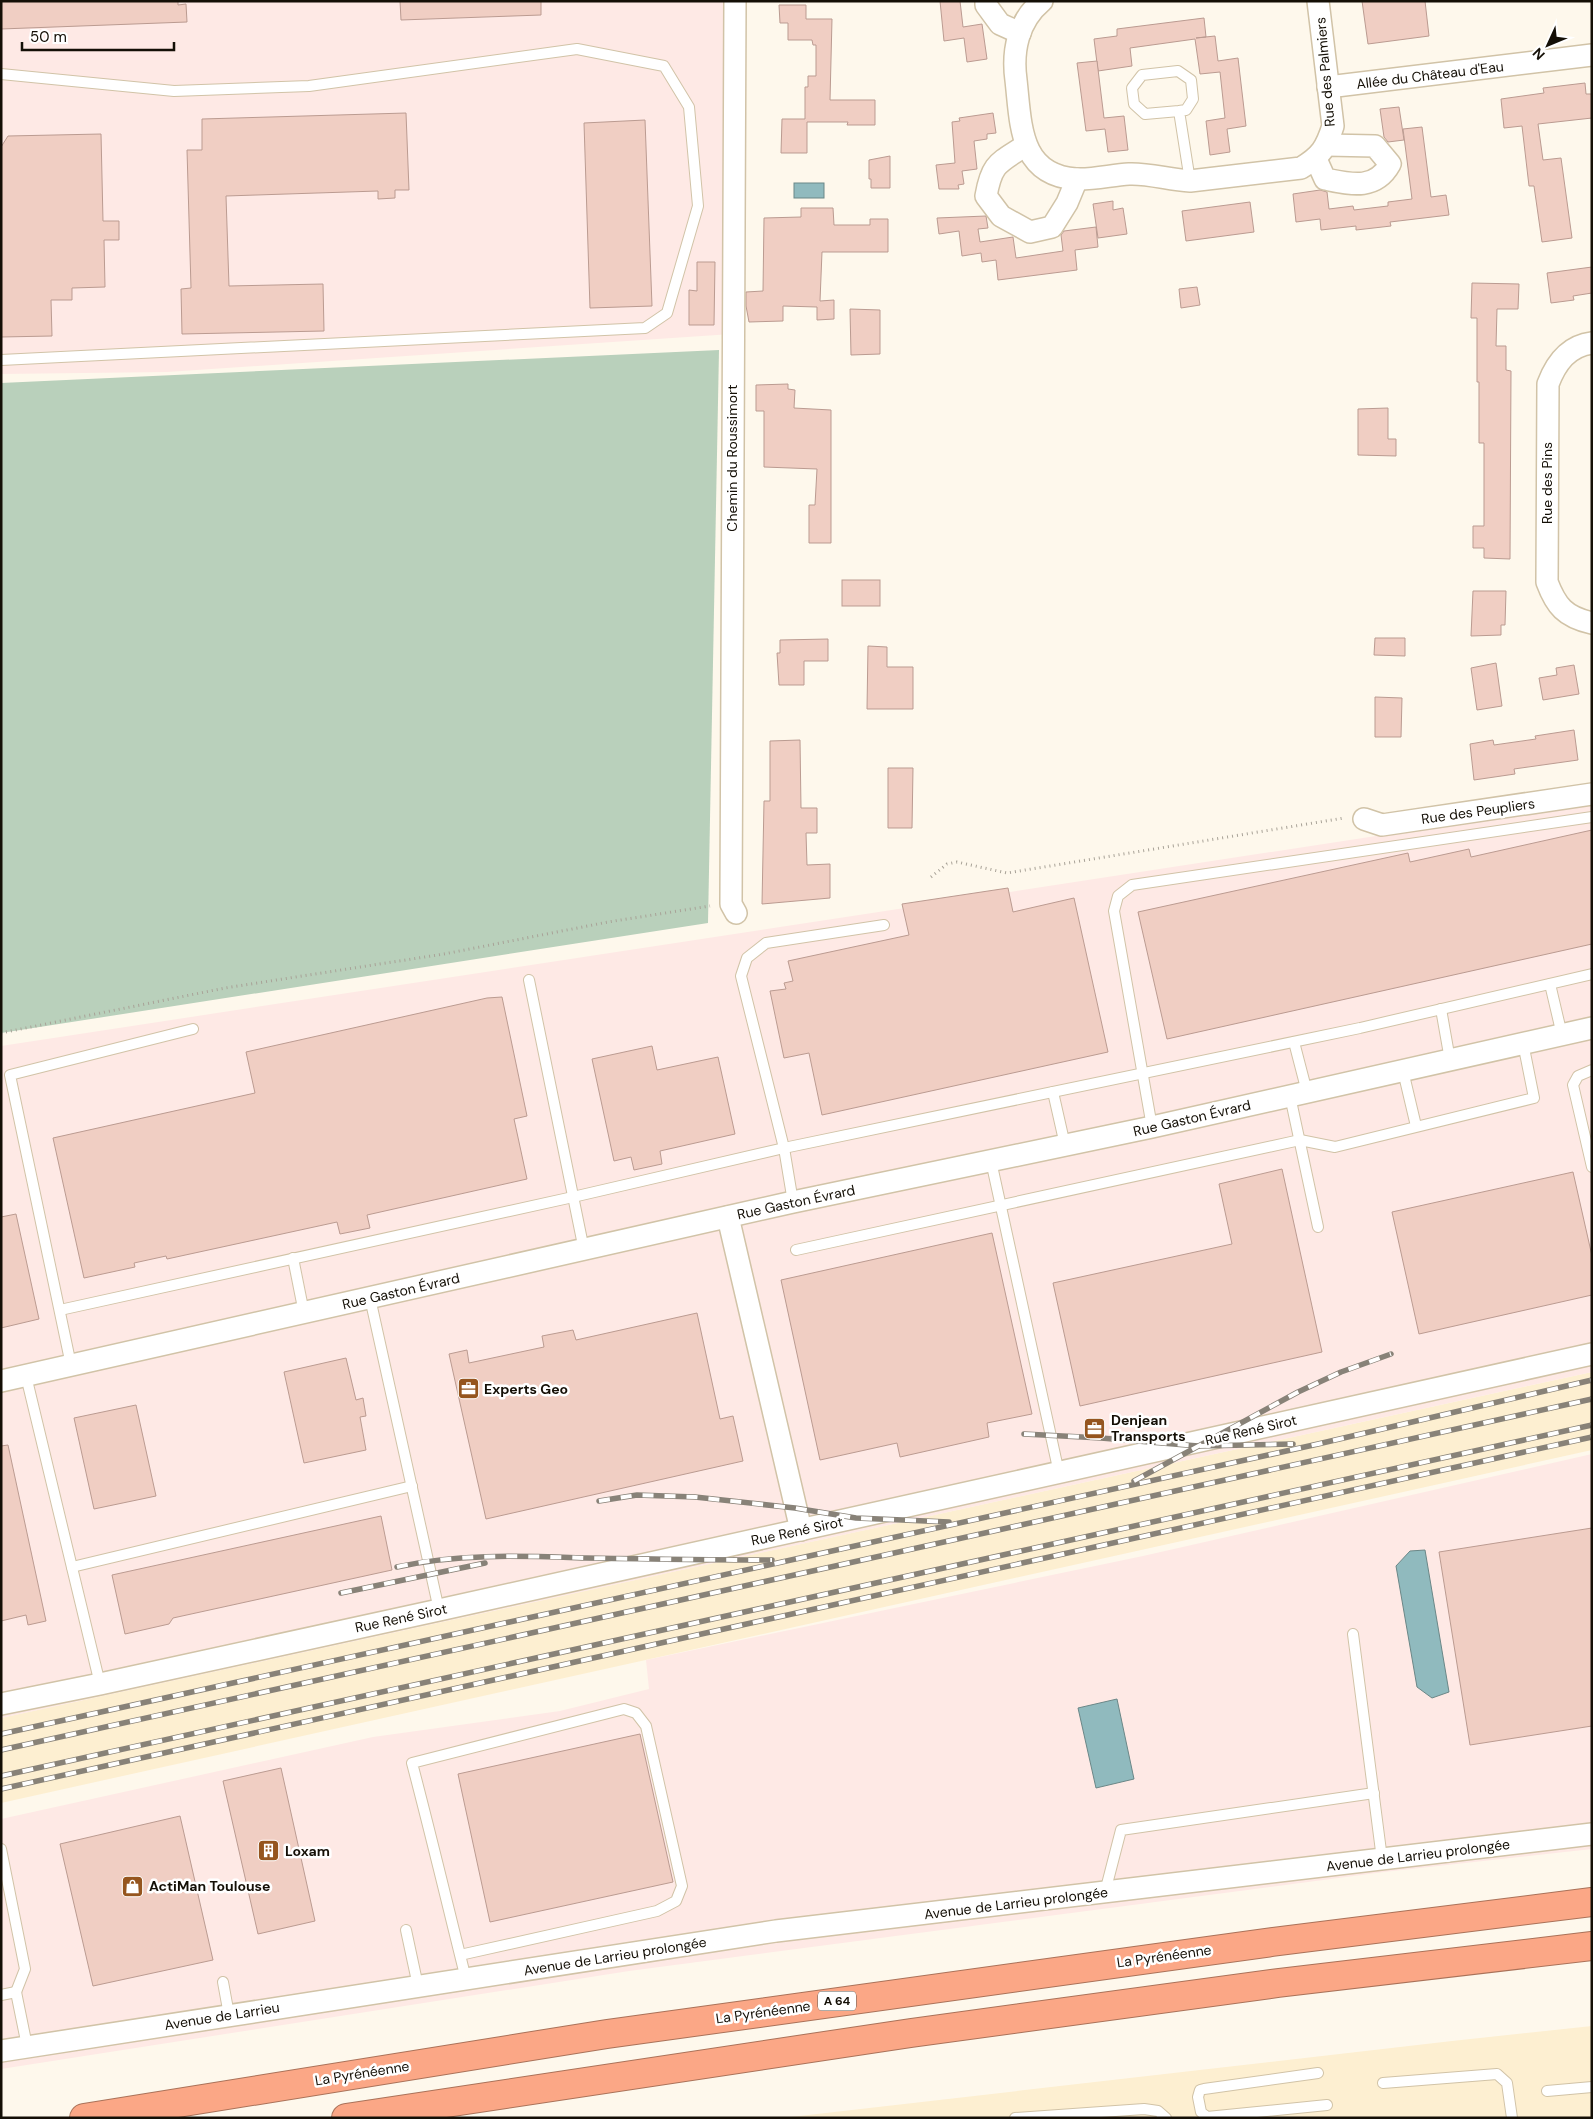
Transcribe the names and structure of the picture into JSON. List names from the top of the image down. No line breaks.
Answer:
{"streets":{"highway":["La Pyrénéenne","A 64"],"street":["Rue des Palmiers","Allée du Château d'Eau","Chemin du Roussimort","Rue des Pins","Rue des Peupliers","Rue Gaston Évrard","Rue René Sirot","Avenue de Larrieu prolongée","Avenue de Larrieu"]},"crossings":[["Rue des Palmiers","Allée du Château d'Eau"],["Avenue de Larrieu prolongée","Avenue de Larrieu"]],"places":{"office":["Experts Geo","Denjean Transports"],"building":["Loxam"],"shop":["ActiMan Toulouse"]},"scale_bar":"50 m","north":"bottom left"}
